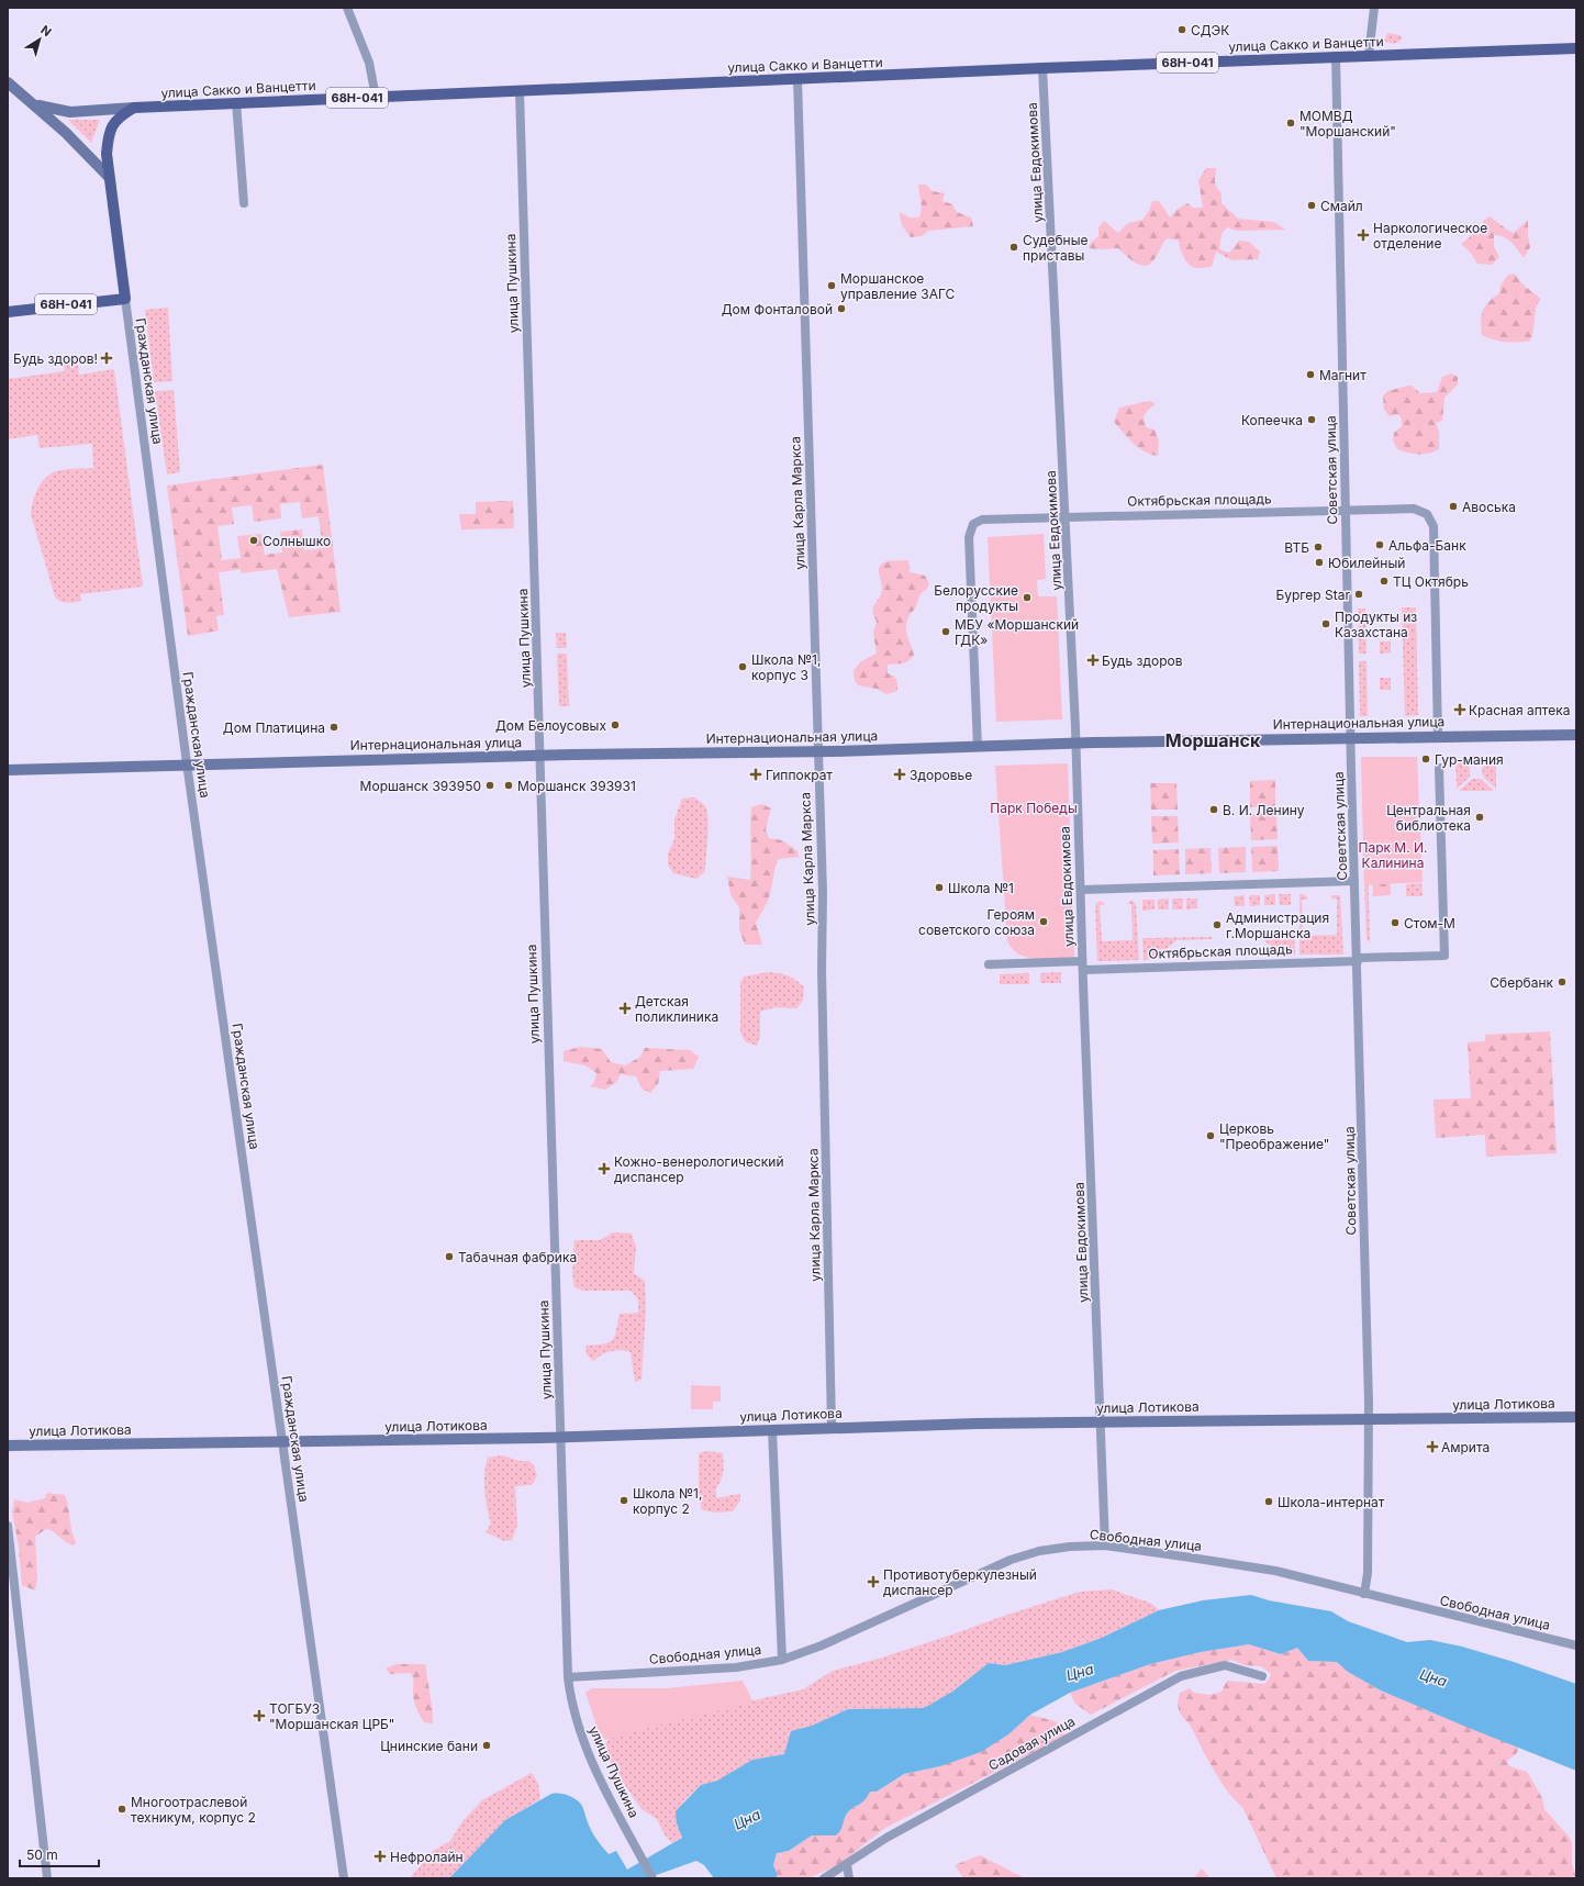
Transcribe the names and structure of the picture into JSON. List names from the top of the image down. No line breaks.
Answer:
{"streets":{"main road":["улица Сакко и Ванцетти","68Н-041"],"street":["улица Евдокимова","улица Пушкина","Гражданская улица","Советская улица","Октябрьская площадь","улица Карла Маркса","Интернациональная улица","улица Лотикова","Свободная улица","Садовая улица"]},"crossings":[["улица Сакко и Ванцетти","улица Евдокимова"],["улица Сакко и Ванцетти","улица Пушкина"],["улица Сакко и Ванцетти","Советская улица"],["улица Сакко и Ванцетти","улица Карла Маркса"],["68Н-041","Гражданская улица"],["улица Евдокимова","Октябрьская площадь"],["улица Евдокимова","Интернациональная улица"],["улица Евдокимова","улица Лотикова"],["улица Евдокимова","Свободная улица"],["улица Пушкина","Интернациональная улица"],["улица Пушкина","улица Лотикова"],["улица Пушкина","Свободная улица"],["Гражданская улица","Интернациональная улица"],["Гражданская улица","улица Лотикова"],["Советская улица","Октябрьская площадь"],["Советская улица","Интернациональная улица"],["Советская улица","улица Лотикова"],["Советская улица","Свободная улица"],["Октябрьская площадь","Интернациональная улица"],["улица Карла Маркса","Интернациональная улица"],["улица Карла Маркса","улица Лотикова"]],"districts":["Моршанск"],"water":["Цна"],"parks":["Парк Победы","Парк М. И. Калинина"],"places":{"other":["СДЭК","МОМВД \"Моршанский\"","Смайл","Судебные приставы","Моршанское управление ЗАГС","Дом Фонталовой","Магнит","Копеечка","Авоська","Солнышко","Альфа-Банк","ВТБ","Юбилейный","ТЦ Октябрь","Бургер Star","Белорусские продукты","Продукты из Казахстана","МБУ «Моршанский ГДК»","Школа №1, корпус 3","Дом Белоусовых","Дом Платицина","Гур-мания","Моршанск 393950","Моршанск 393931","В. И. Ленину","Центральная библиотека","Школа №1","Героям советского союза","Стом-М","Администрация г.Моршанска","Сбербанк","Церковь \"Преображение\"","Табачная фабрика","Школа №1, корпус 2","Школа-интернат","Цнинские бани","Многоотраслевой техникум, корпус 2"],"health":["Наркологическое отделение","Будь здоров!","Будь здоров","Красная аптека","Гиппократ","Здоровье","Детская поликлиника","Кожно-венерологический диспансер","Амрита","Противотуберкулезный диспансер","ТОГБУЗ \"Моршанская ЦРБ\"","Нефролайн"]},"scale_bar":"50 m","north":"top right"}
